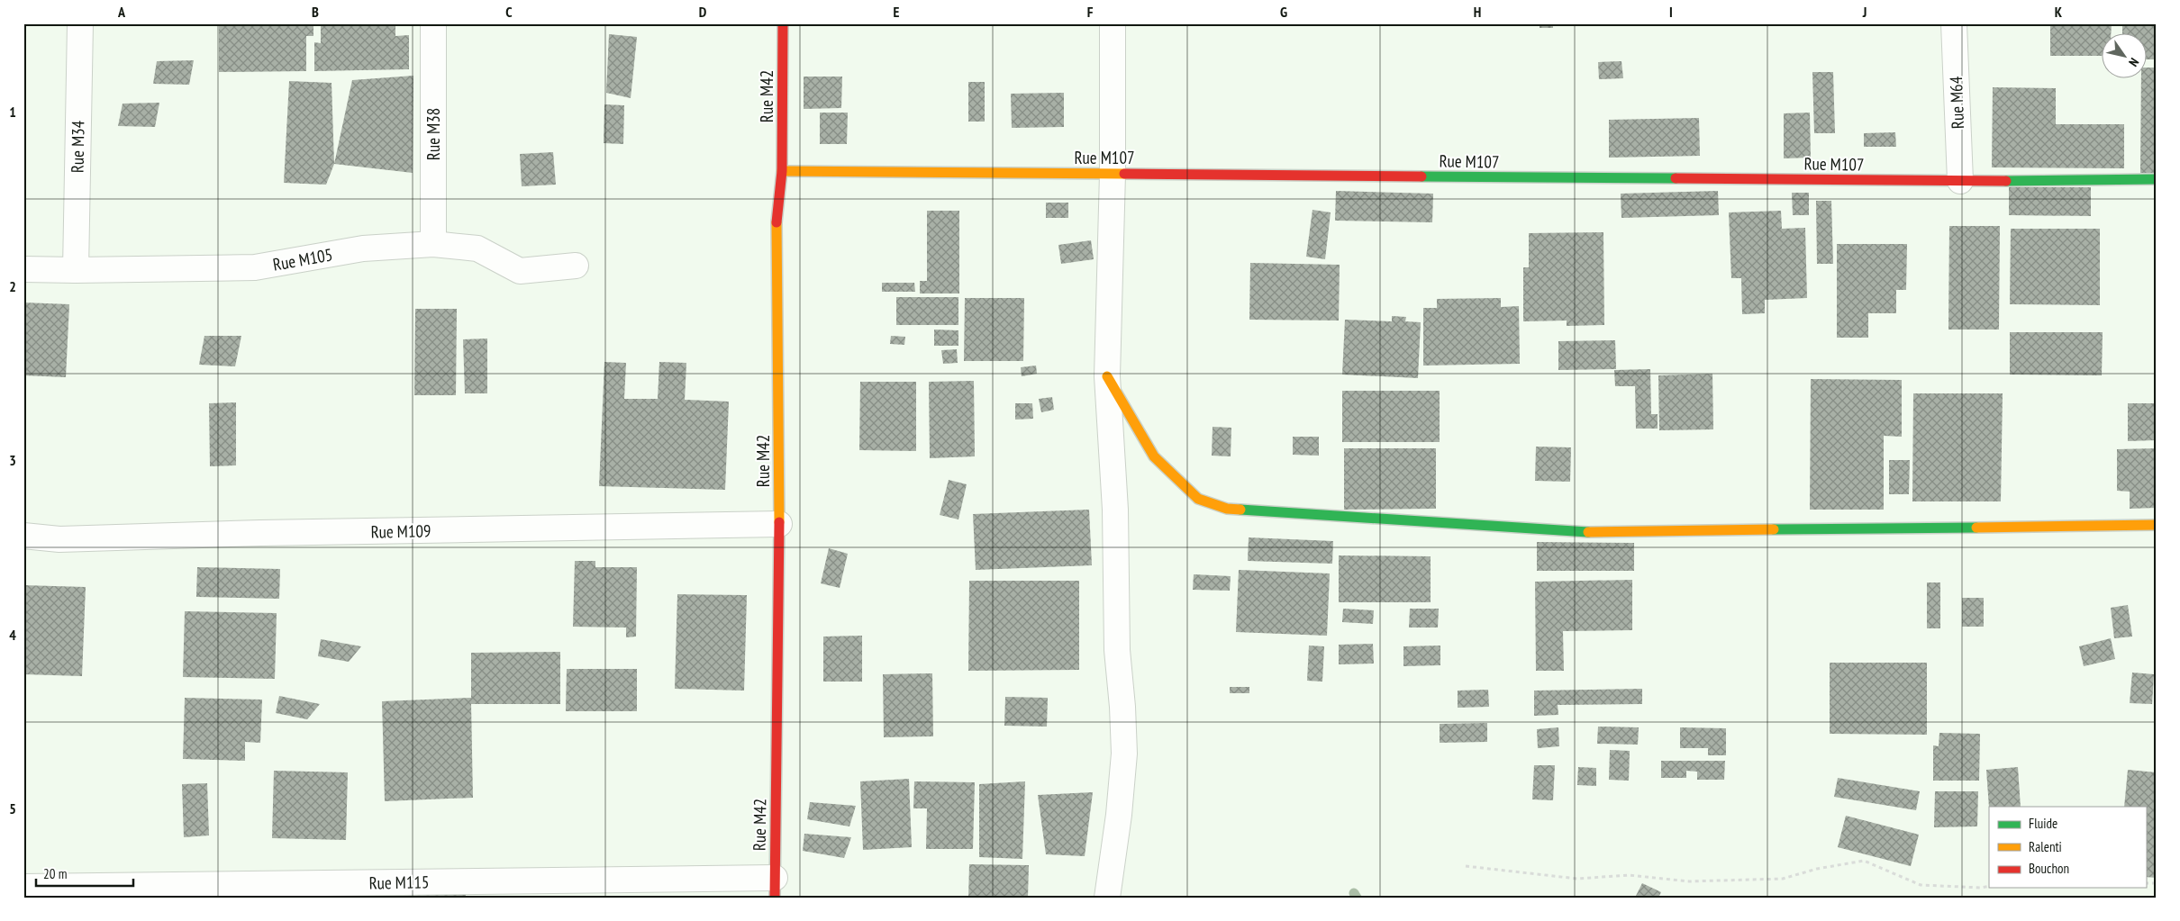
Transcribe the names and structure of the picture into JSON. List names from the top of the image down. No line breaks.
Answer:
{"streets":{"street":["Rue M42","Rue M64","Rue M38","Rue M34","Rue M107","Rue M105","Rue M109","Rue M115"]},"crossings":[["Rue M42","Rue M107"],["Rue M42","Rue M109"],["Rue M42","Rue M115"],["Rue M64","Rue M107"],["Rue M38","Rue M105"],["Rue M34","Rue M105"]],"legend":["Fluide","Ralenti","Bouchon"],"scale_bar":"20 m","north":"bottom right","grid":{"columns":["A","B","C","D","E","F","G","H","I","J","K"],"rows":["1","2","3","4","5"]}}
